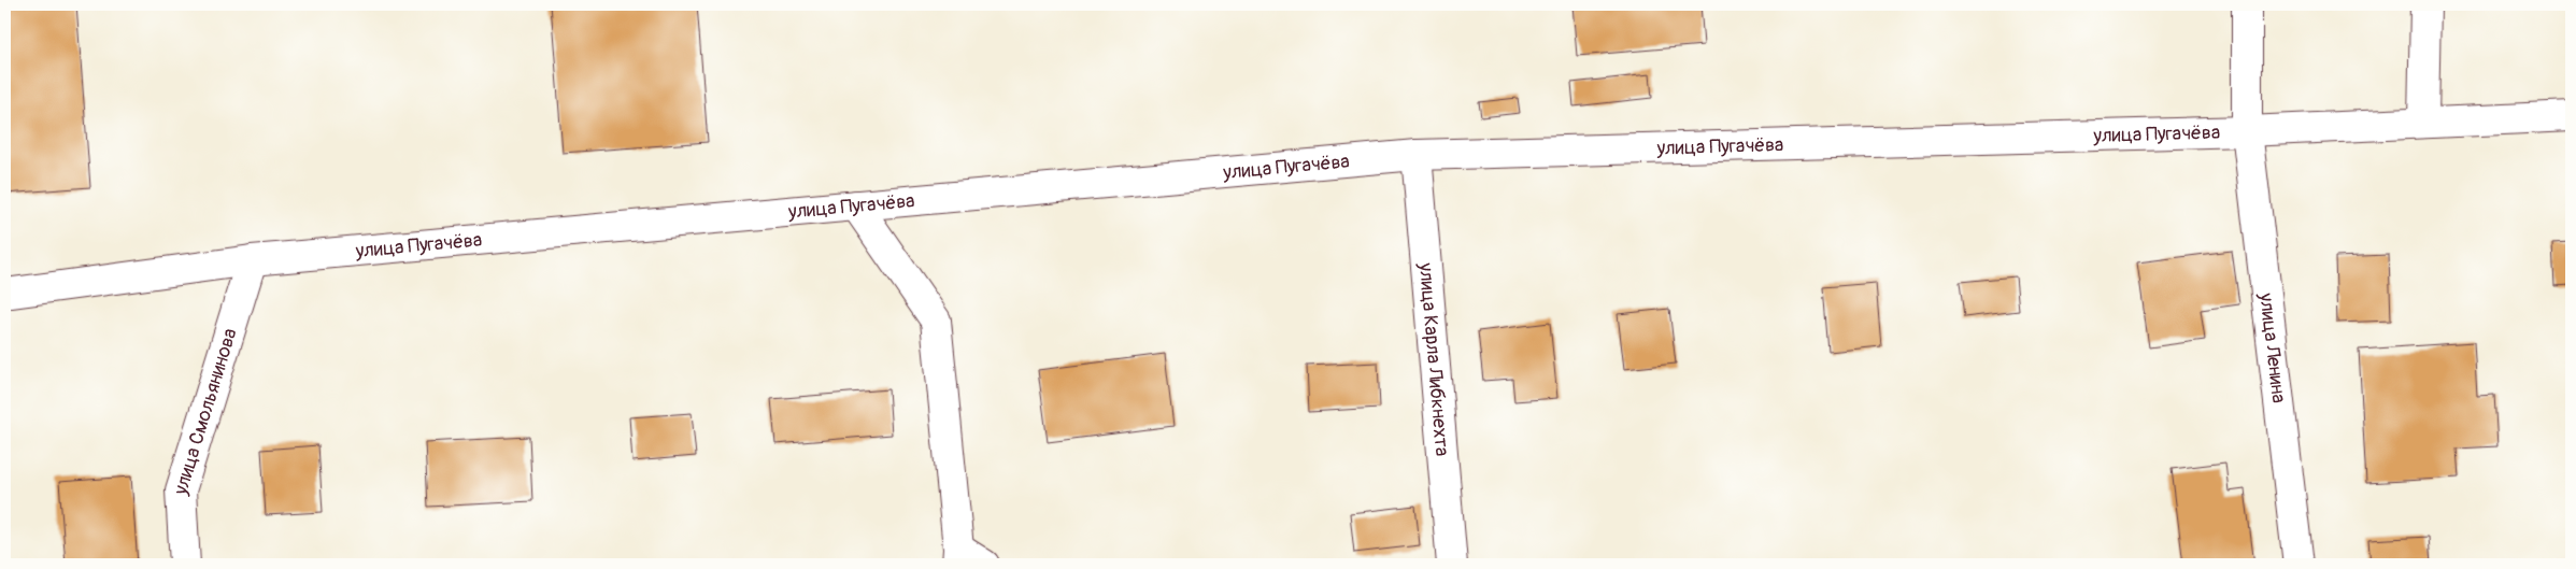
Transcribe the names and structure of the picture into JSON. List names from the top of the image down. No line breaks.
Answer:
{"streets":{"street":["улица Пугачёва","улица Ленина","улица Карла Либкнехта","улица Смольянинова"]},"crossings":[["улица Пугачёва","улица Ленина"],["улица Пугачёва","улица Карла Либкнехта"],["улица Пугачёва","улица Смольянинова"]]}
